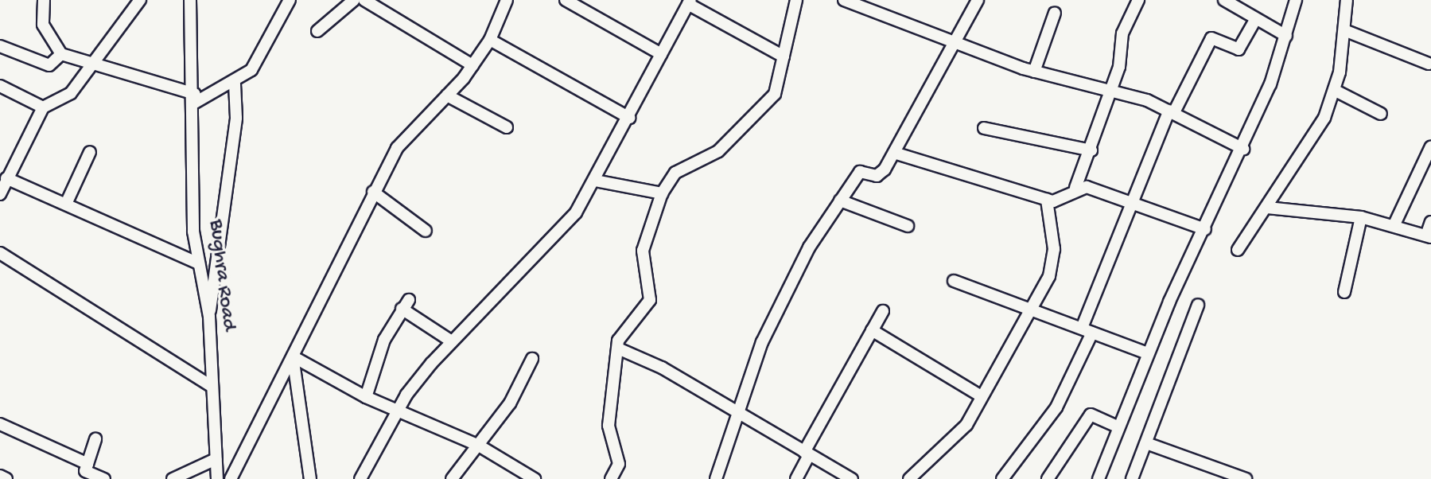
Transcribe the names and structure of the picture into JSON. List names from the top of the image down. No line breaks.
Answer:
{"streets":{"street":["Bughra Road"]}}
